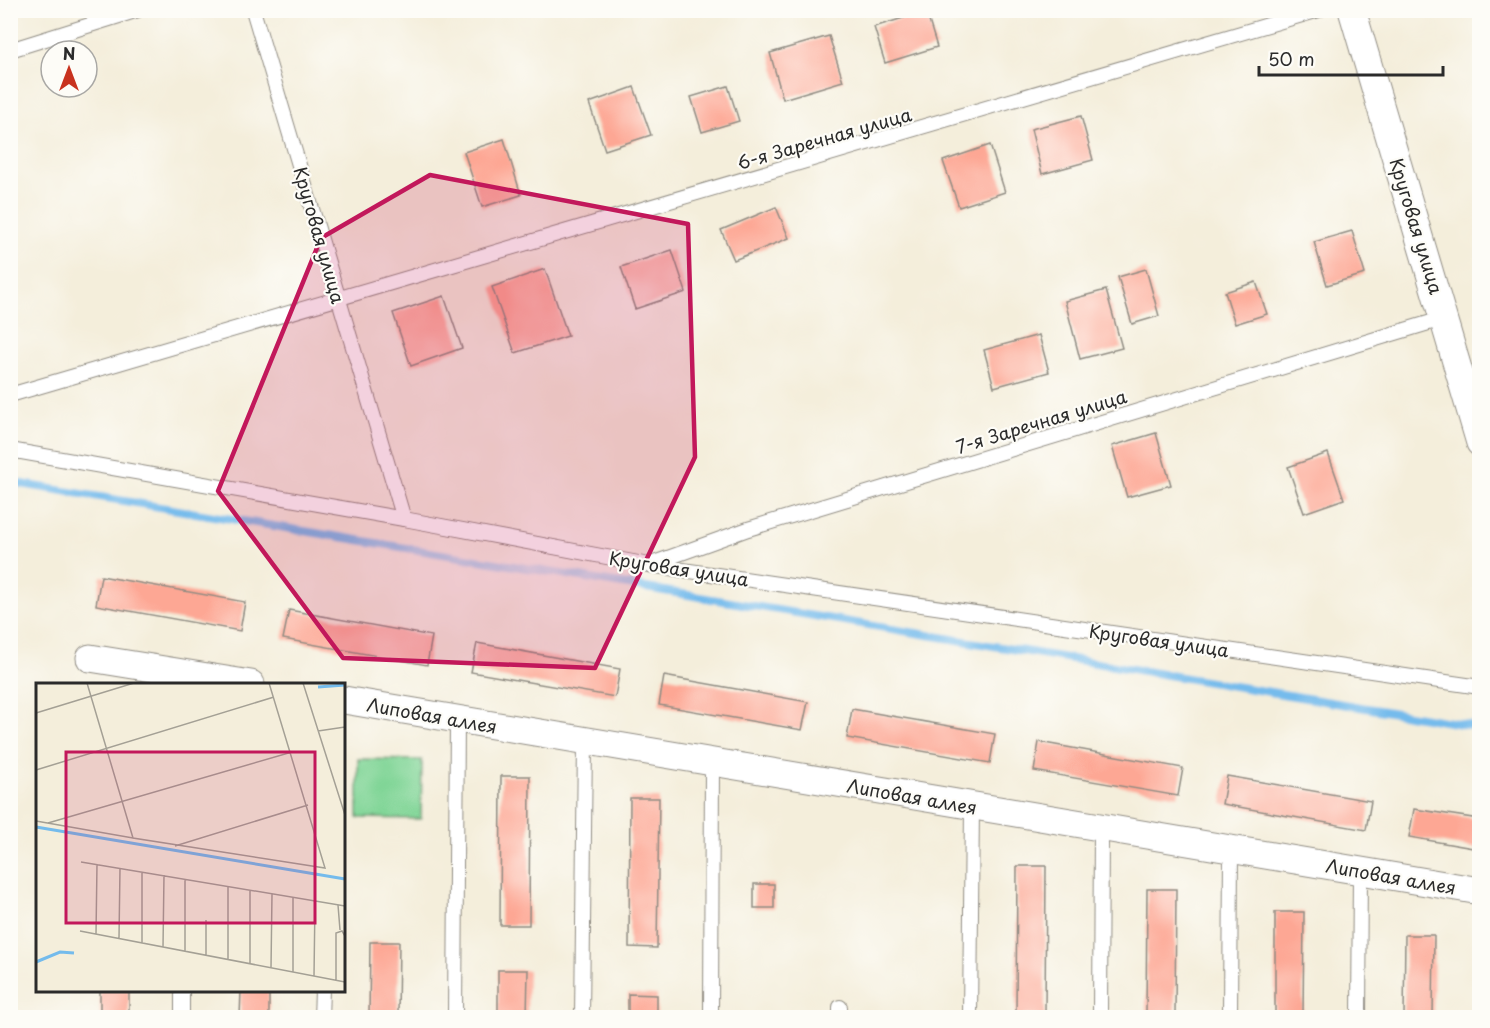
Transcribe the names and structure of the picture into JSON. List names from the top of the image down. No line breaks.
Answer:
{"streets":{"street":["Круговая улица","Липовая аллея"],"lane":["6-я Заречная улица","7-я Заречная улица"]},"crossings":[["6-я Заречная улица","Круговая улица"],["Круговая улица","7-я Заречная улица"]],"scale_bar":"50 m","north":"top"}
